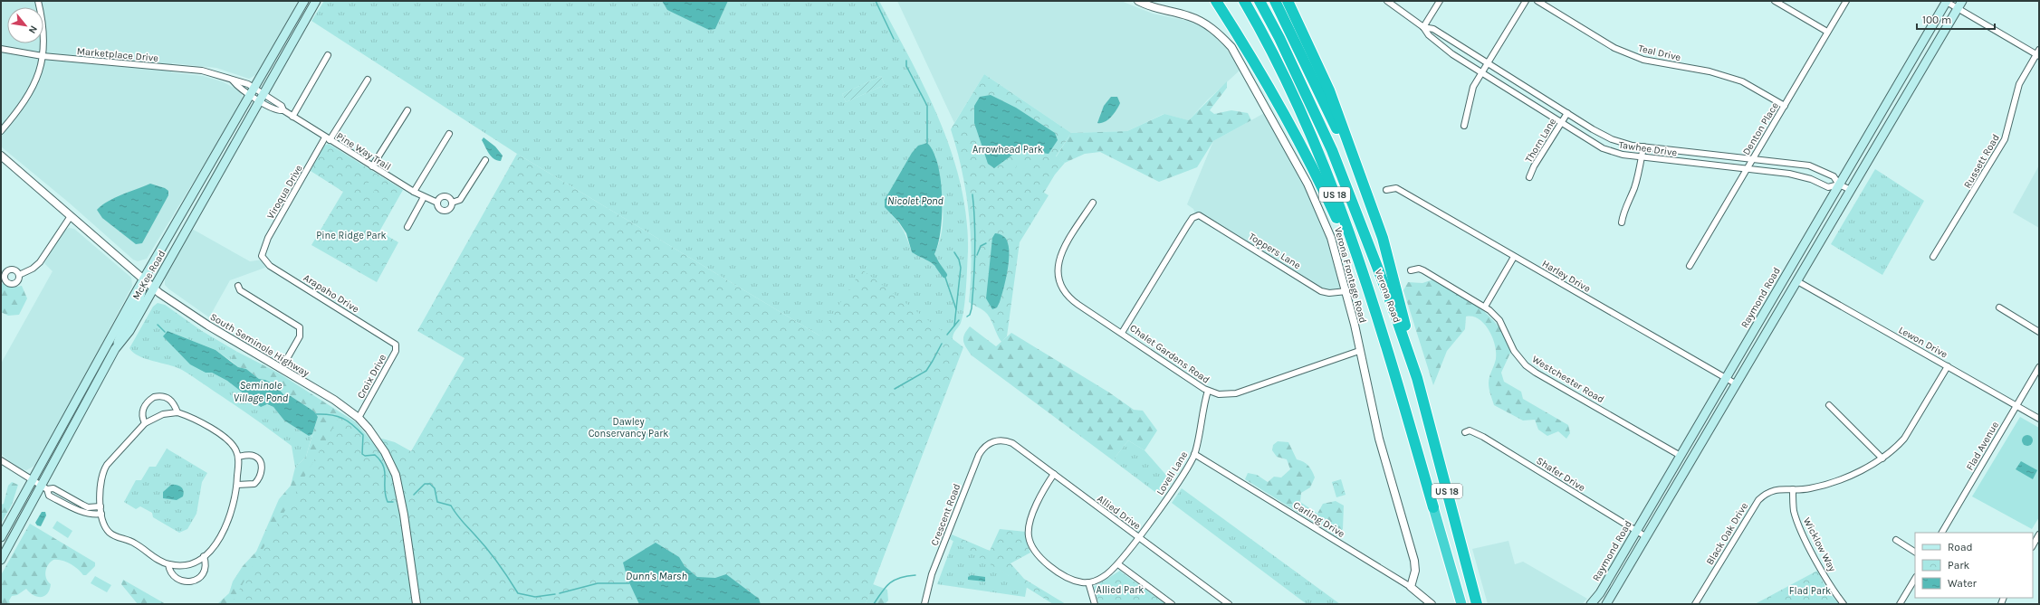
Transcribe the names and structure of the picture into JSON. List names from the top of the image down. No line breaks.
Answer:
{"streets":{"highway":["US 18","Verona Road"],"main road":["McKee Road","Raymond Road"],"street":["Teal Drive","Marketplace Drive","Denton Place","Thorn Lane","Tawhee Drive","Pine Way Trail","Russett Road","Viroqua Drive","Toppers Lane","Verona Frontage Road","Harley Drive","Arapaho Drive","Lewon Drive","South Seminole Highway","Chalet Gardens Road","Croix Drive","Westchester Road","Flad Avenue","Lovell Lane","Shafer Drive","Allied Drive","Crescent Road","Carling Drive","Black Oak Drive","Wicklow Way"]},"crossings":[["Teal Drive","Denton Place"],["Marketplace Drive","Pine Way Trail"],["Marketplace Drive","McKee Road"],["Denton Place","Tawhee Drive"],["Thorn Lane","Tawhee Drive"],["Tawhee Drive","Raymond Road"],["Pine Way Trail","Viroqua Drive"],["Pine Way Trail","McKee Road"],["Viroqua Drive","Arapaho Drive"],["Toppers Lane","Verona Frontage Road"],["Toppers Lane","Chalet Gardens Road"],["McKee Road","South Seminole Highway"],["Verona Frontage Road","Chalet Gardens Road"],["Verona Frontage Road","Carling Drive"],["Harley Drive","Raymond Road"],["Arapaho Drive","Croix Drive"],["Raymond Road","Westchester Road"],["Raymond Road","Shafer Drive"],["Lewon Drive","Flad Avenue"],["Lewon Drive","Black Oak Drive"],["South Seminole Highway","Croix Drive"],["Chalet Gardens Road","Lovell Lane"],["Lovell Lane","Allied Drive"],["Lovell Lane","Carling Drive"],["Allied Drive","Crescent Road"],["Black Oak Drive","Wicklow Way"]],"water":["Nicolet Pond","Seminole Village Pond","Dunn's Marsh"],"parks":["Arrowhead Park","Pine Ridge Park","Dawley Conservancy Park","Allied Park","Flad Park"],"legend":["Road","Park","Water"],"scale_bar":"100 m","north":"bottom right"}
